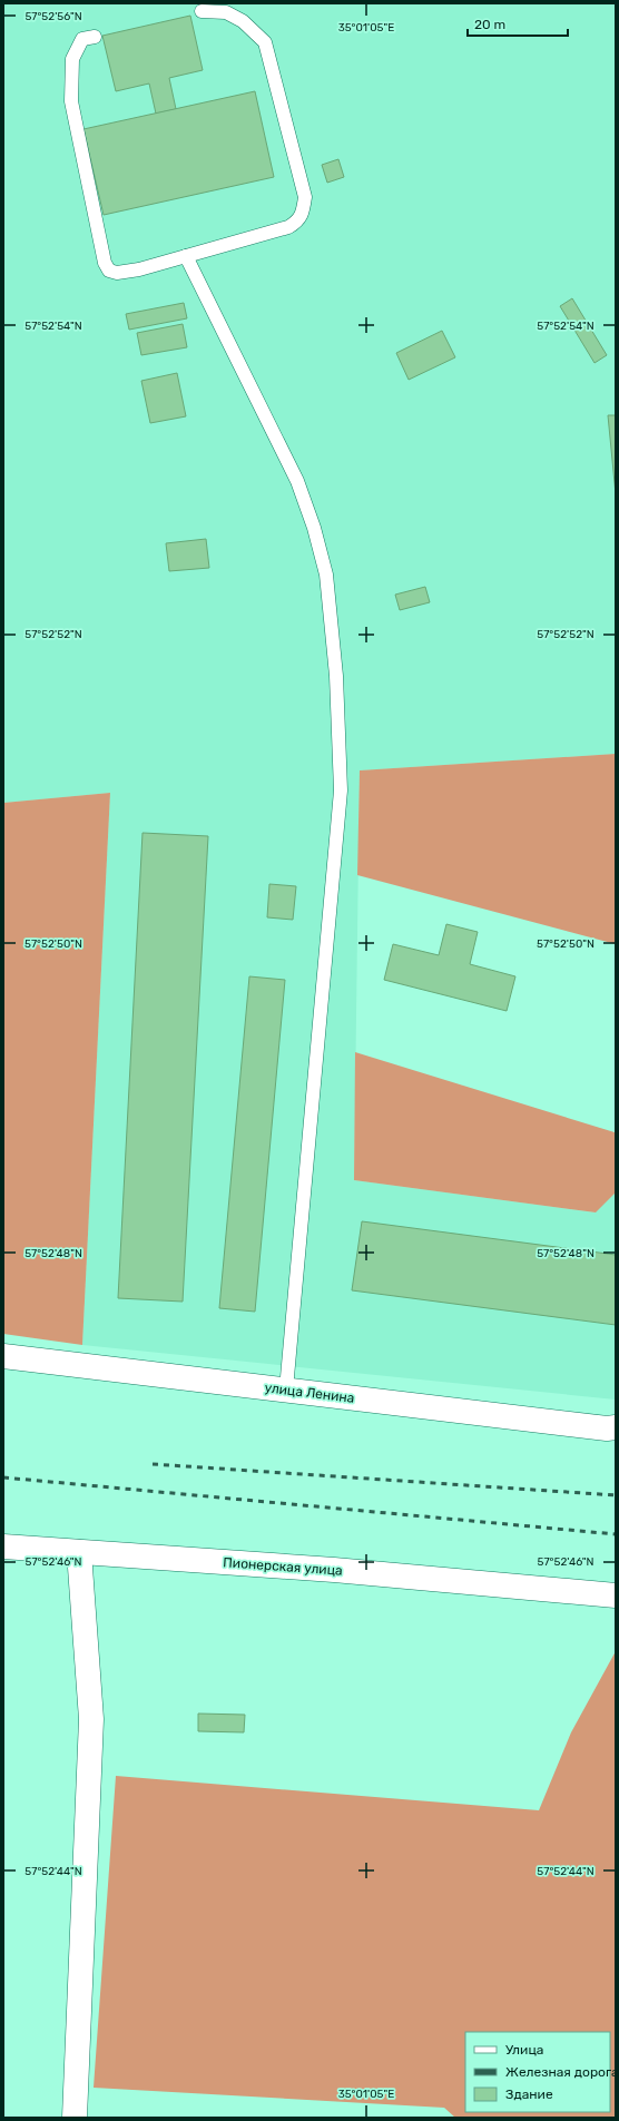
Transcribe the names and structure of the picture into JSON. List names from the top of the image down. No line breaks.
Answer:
{"streets":{"street":["улица Ленина","Пионерская улица"]},"legend":["Улица","Железная дорога","Здание"],"scale_bar":"20 m","coordinates":["57°52'56\"N","35°01'05\"E","57°52'54\"N","57°52'52\"N","57°52'50\"N","57°52'48\"N","57°52'46\"N","57°52'44\"N"]}
